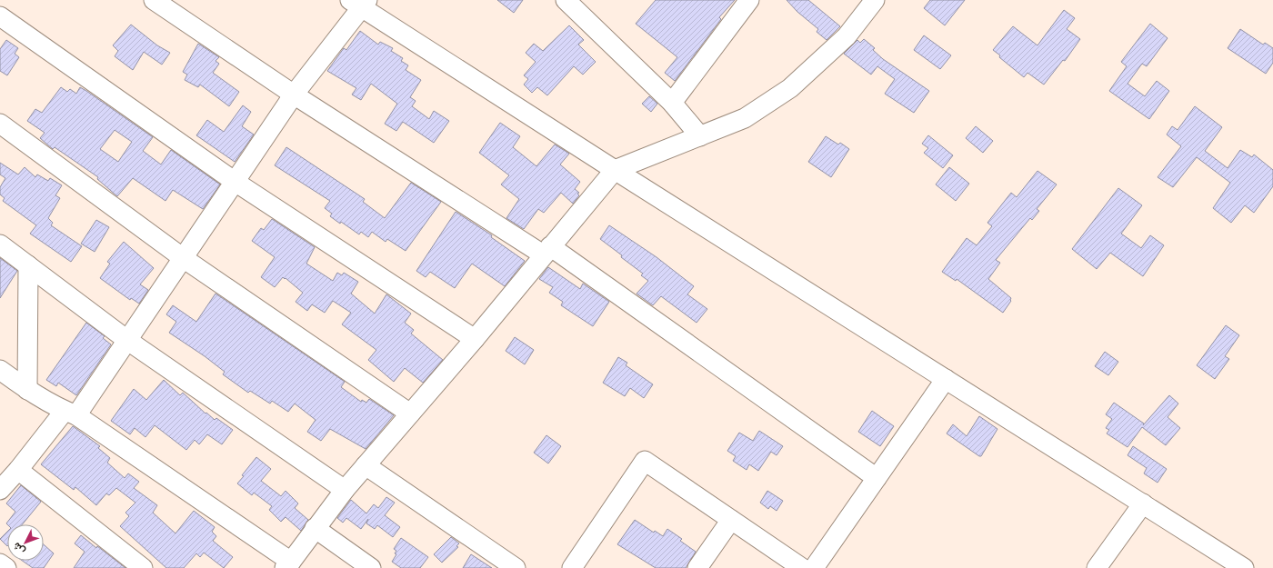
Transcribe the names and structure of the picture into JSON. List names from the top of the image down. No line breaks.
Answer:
{"north":"bottom left"}
